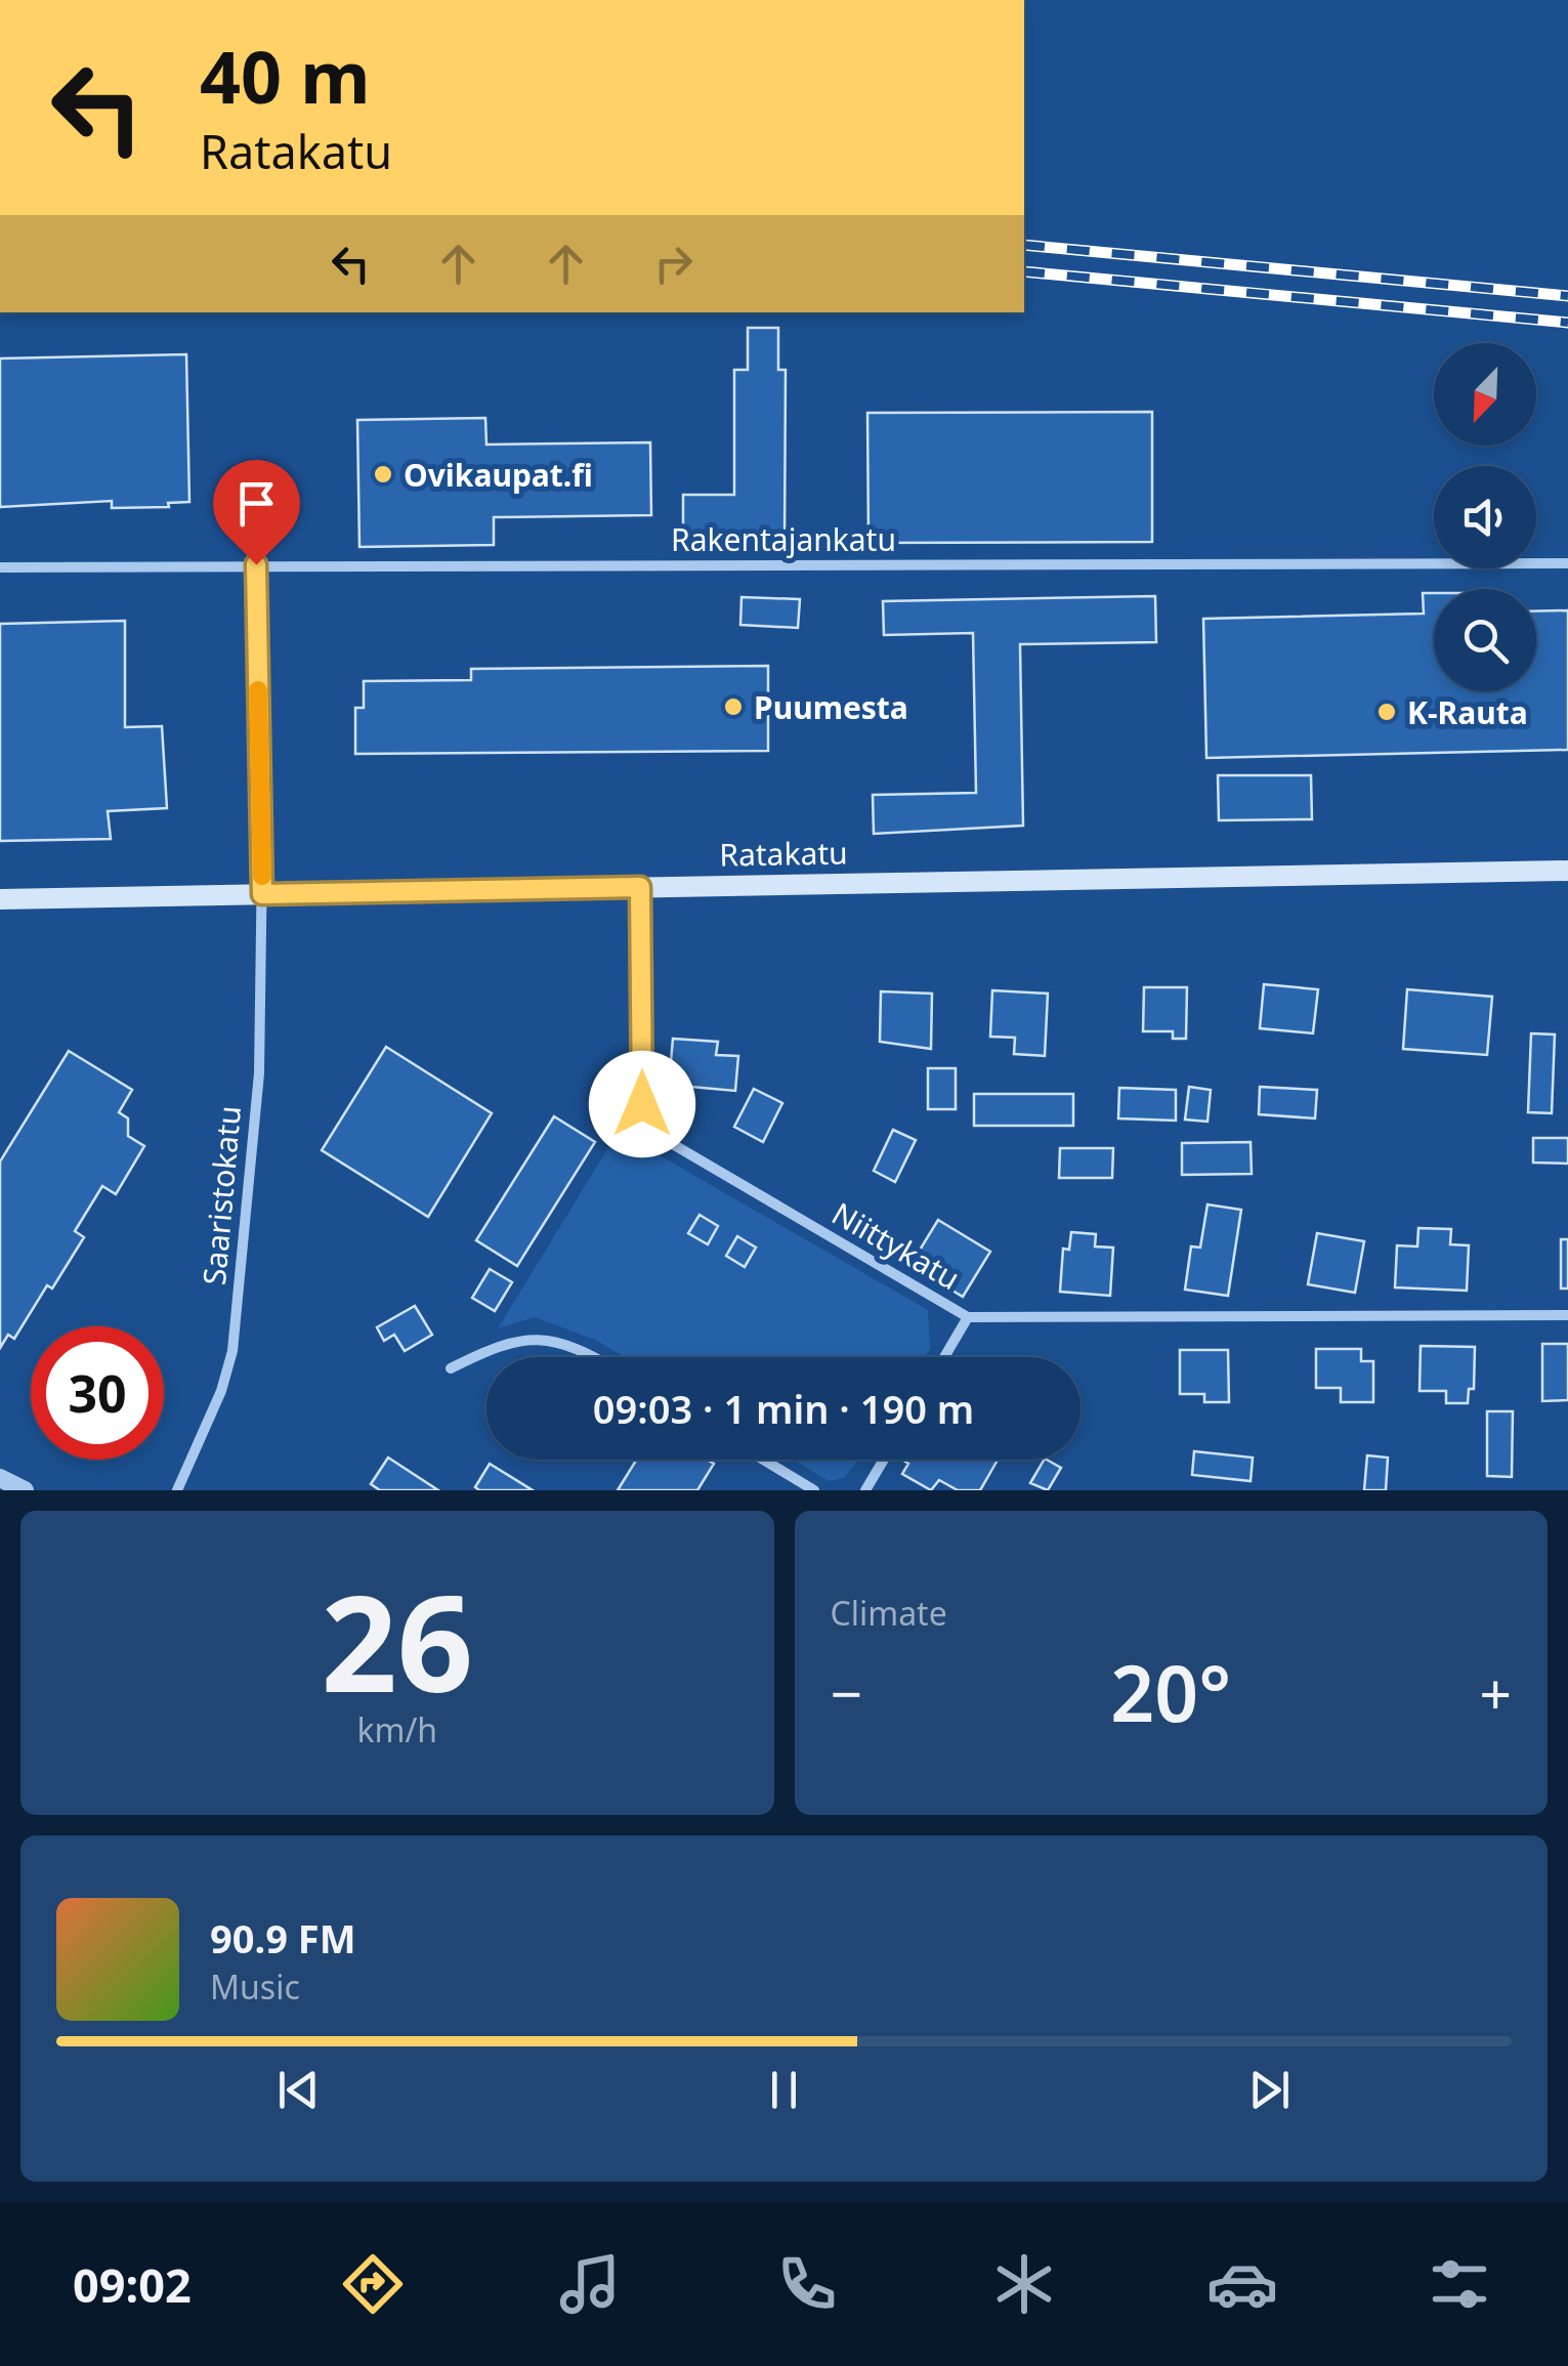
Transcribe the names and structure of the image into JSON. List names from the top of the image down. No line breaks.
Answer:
{"streets":{"main road":["Ratakatu"],"street":["Rakentajankatu","Saaristokatu","Niittykatu"]},"crossings":[["Rakentajankatu","Saaristokatu"],["Ratakatu","Saaristokatu"],["Ratakatu","Niittykatu"]],"places":["Ovikaupat.fi","Puumesta","K-Rauta"],"north":"bottom left","page":{"turn":["40 m","Ratakatu"],"limit":"30","trip":"09:03 · 1 min · 190 m","tile":[["26","km/h"],"Climate"],"heat":["−","20°","+"],"song":["90.9 FM","Music"],"tabs":"09:02"}}
